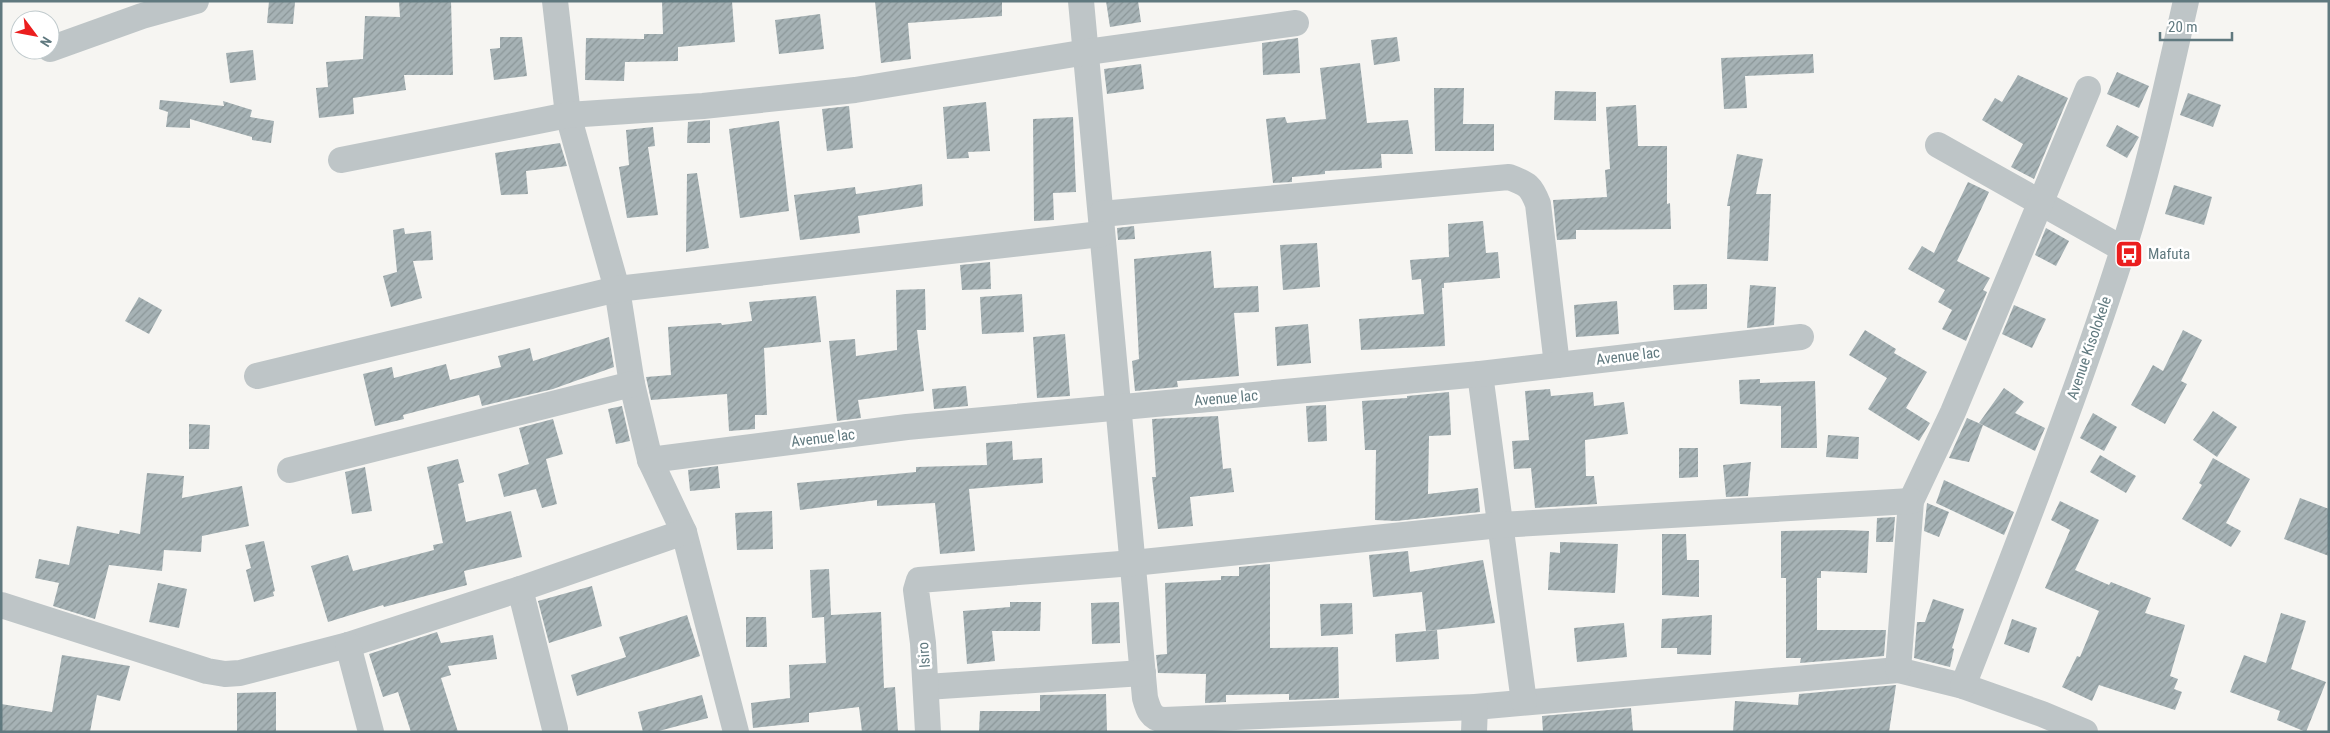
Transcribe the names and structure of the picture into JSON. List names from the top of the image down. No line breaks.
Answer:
{"streets":{"street":["Avenue Kisolokele","Avenue lac","Isiro"]},"places":{"bus stop":["Mafuta"]},"scale_bar":"20 m","north":"bottom right"}
